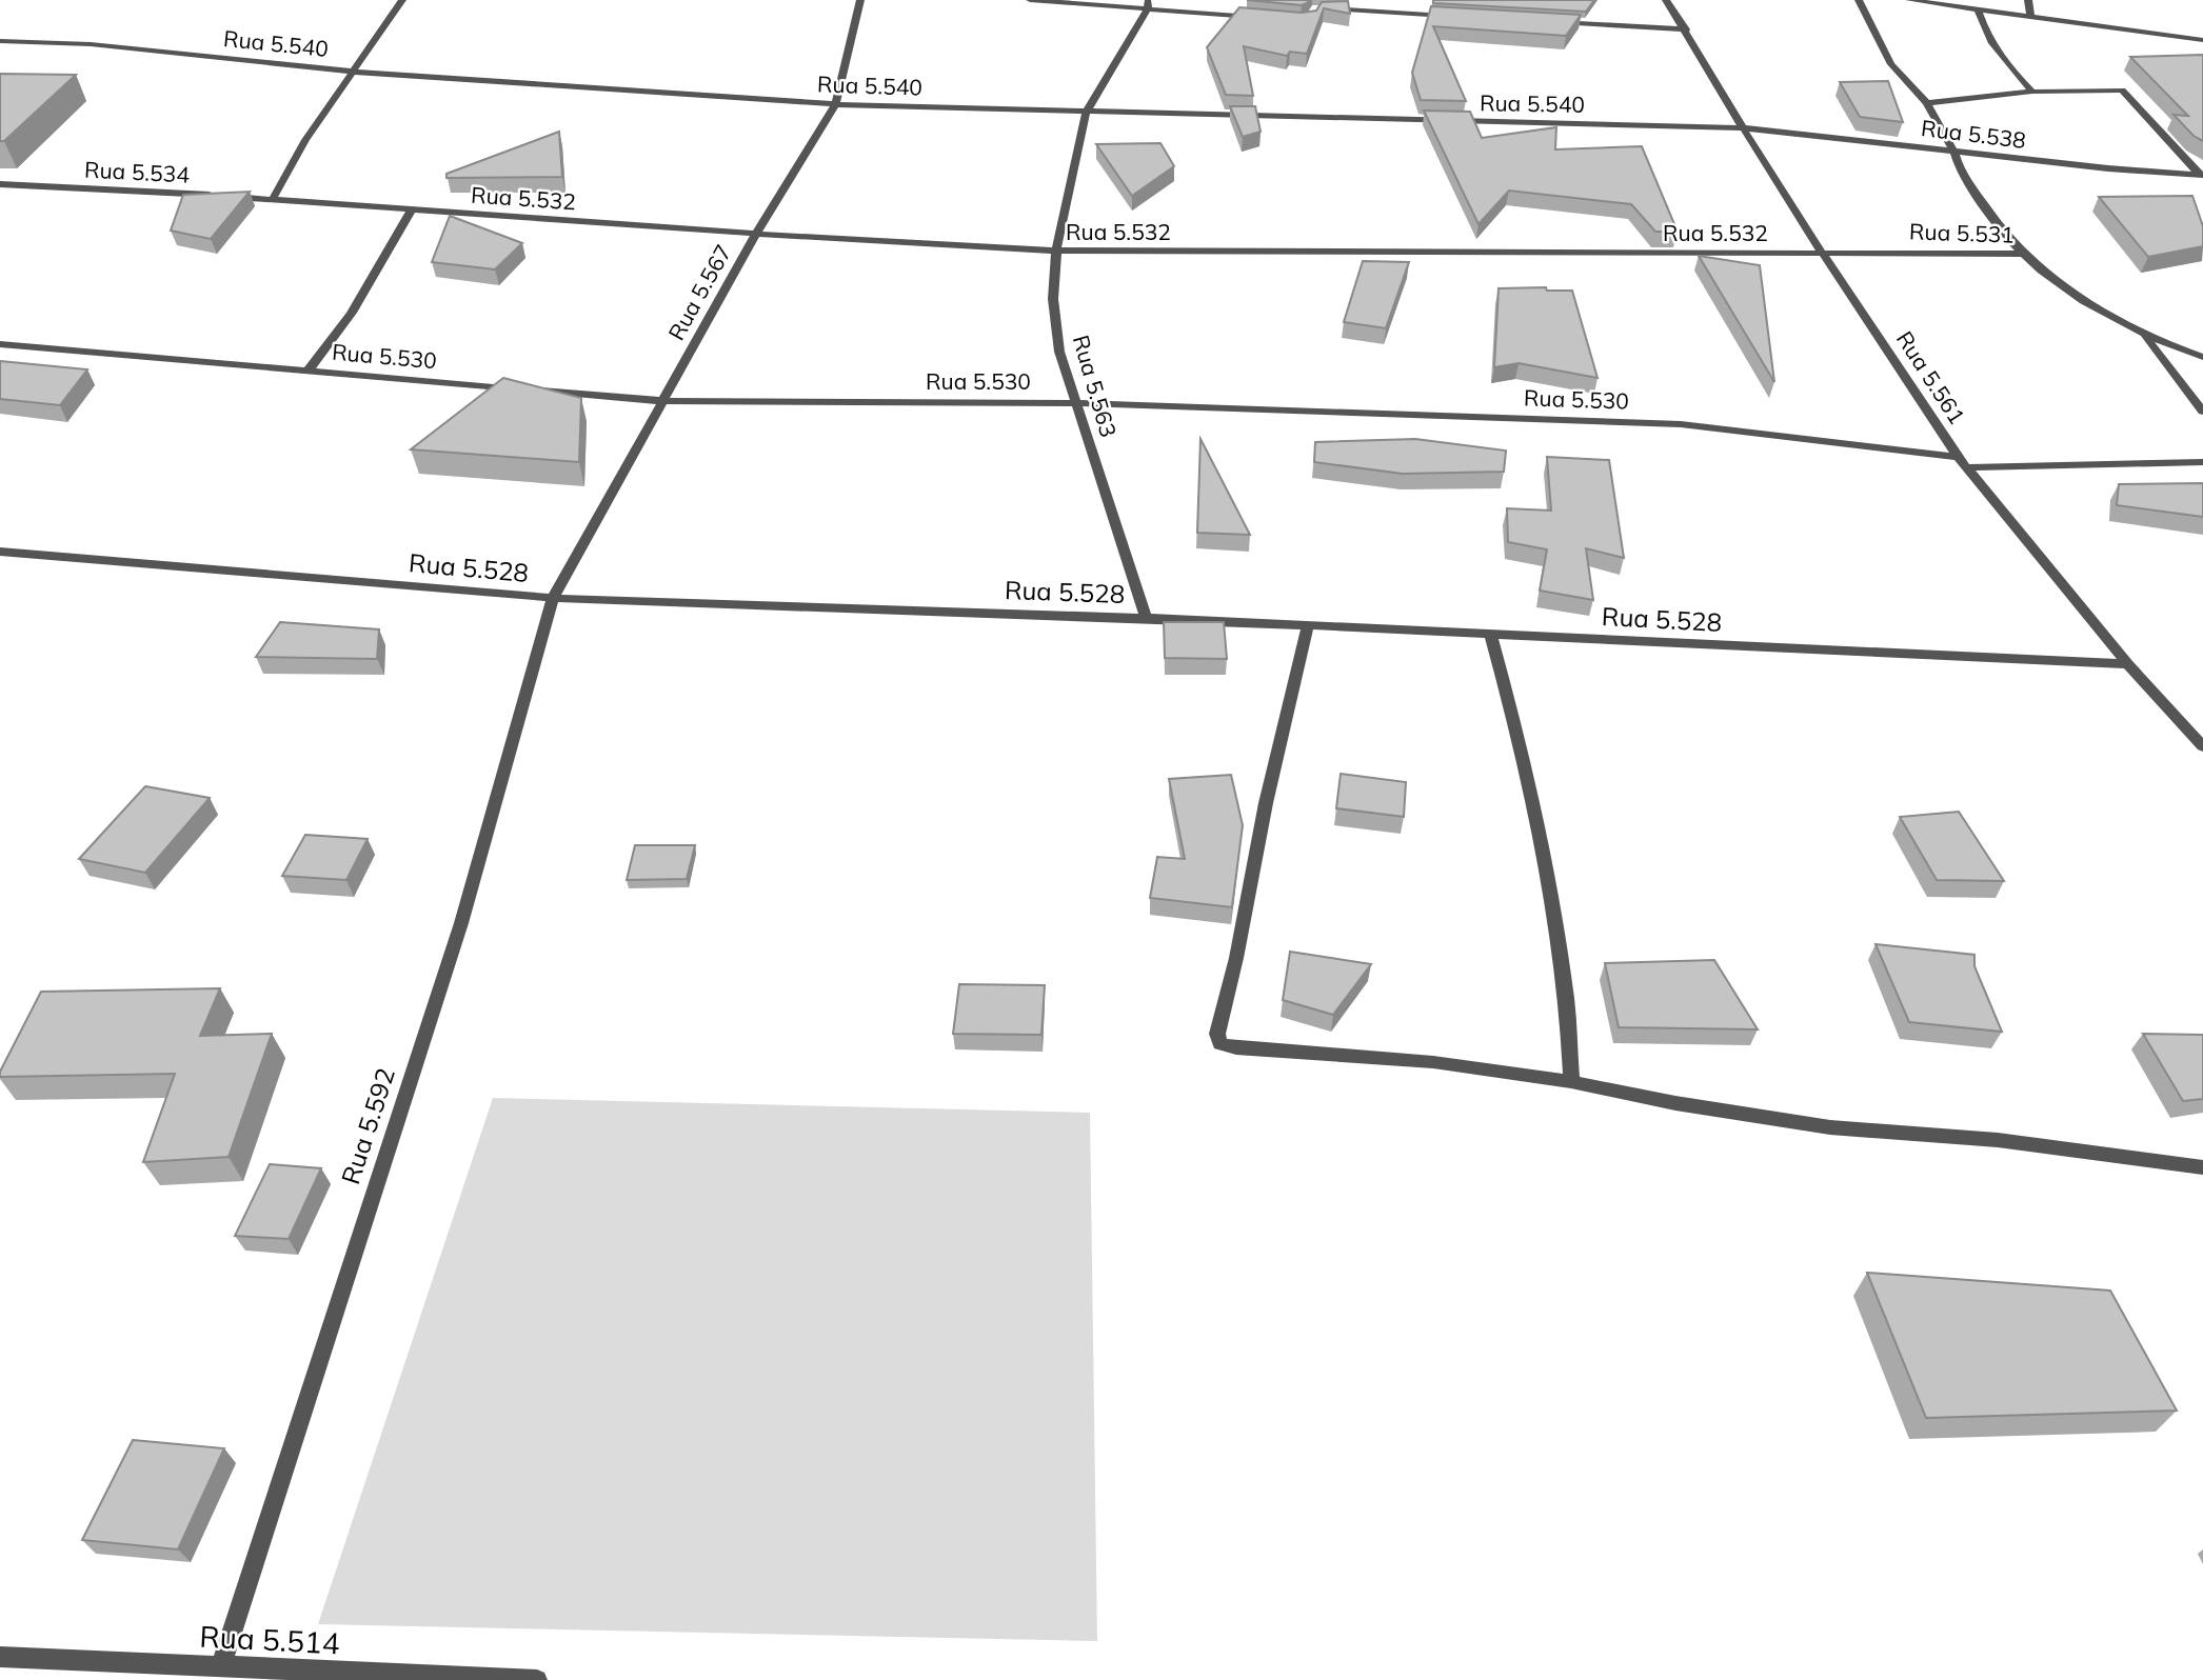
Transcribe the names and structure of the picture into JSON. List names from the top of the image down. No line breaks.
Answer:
{"streets":{"street":["Rua 5.540","Rua 5.538","Rua 5.534","Rua 5.532","Rua 5.531","Rua 5.567","Rua 5.530","Rua 5.561","Rua 5.563","Rua 5.528","Rua 5.592","Rua 5.514"]},"crossings":[["Rua 5.540","Rua 5.538"],["Rua 5.540","Rua 5.567"],["Rua 5.540","Rua 5.561"],["Rua 5.540","Rua 5.563"],["Rua 5.538","Rua 5.561"],["Rua 5.532","Rua 5.531"],["Rua 5.532","Rua 5.567"],["Rua 5.532","Rua 5.561"],["Rua 5.532","Rua 5.563"],["Rua 5.531","Rua 5.561"],["Rua 5.567","Rua 5.530"],["Rua 5.567","Rua 5.528"],["Rua 5.567","Rua 5.592"],["Rua 5.530","Rua 5.561"],["Rua 5.530","Rua 5.563"],["Rua 5.561","Rua 5.528"],["Rua 5.563","Rua 5.528"],["Rua 5.528","Rua 5.592"],["Rua 5.592","Rua 5.514"]]}
